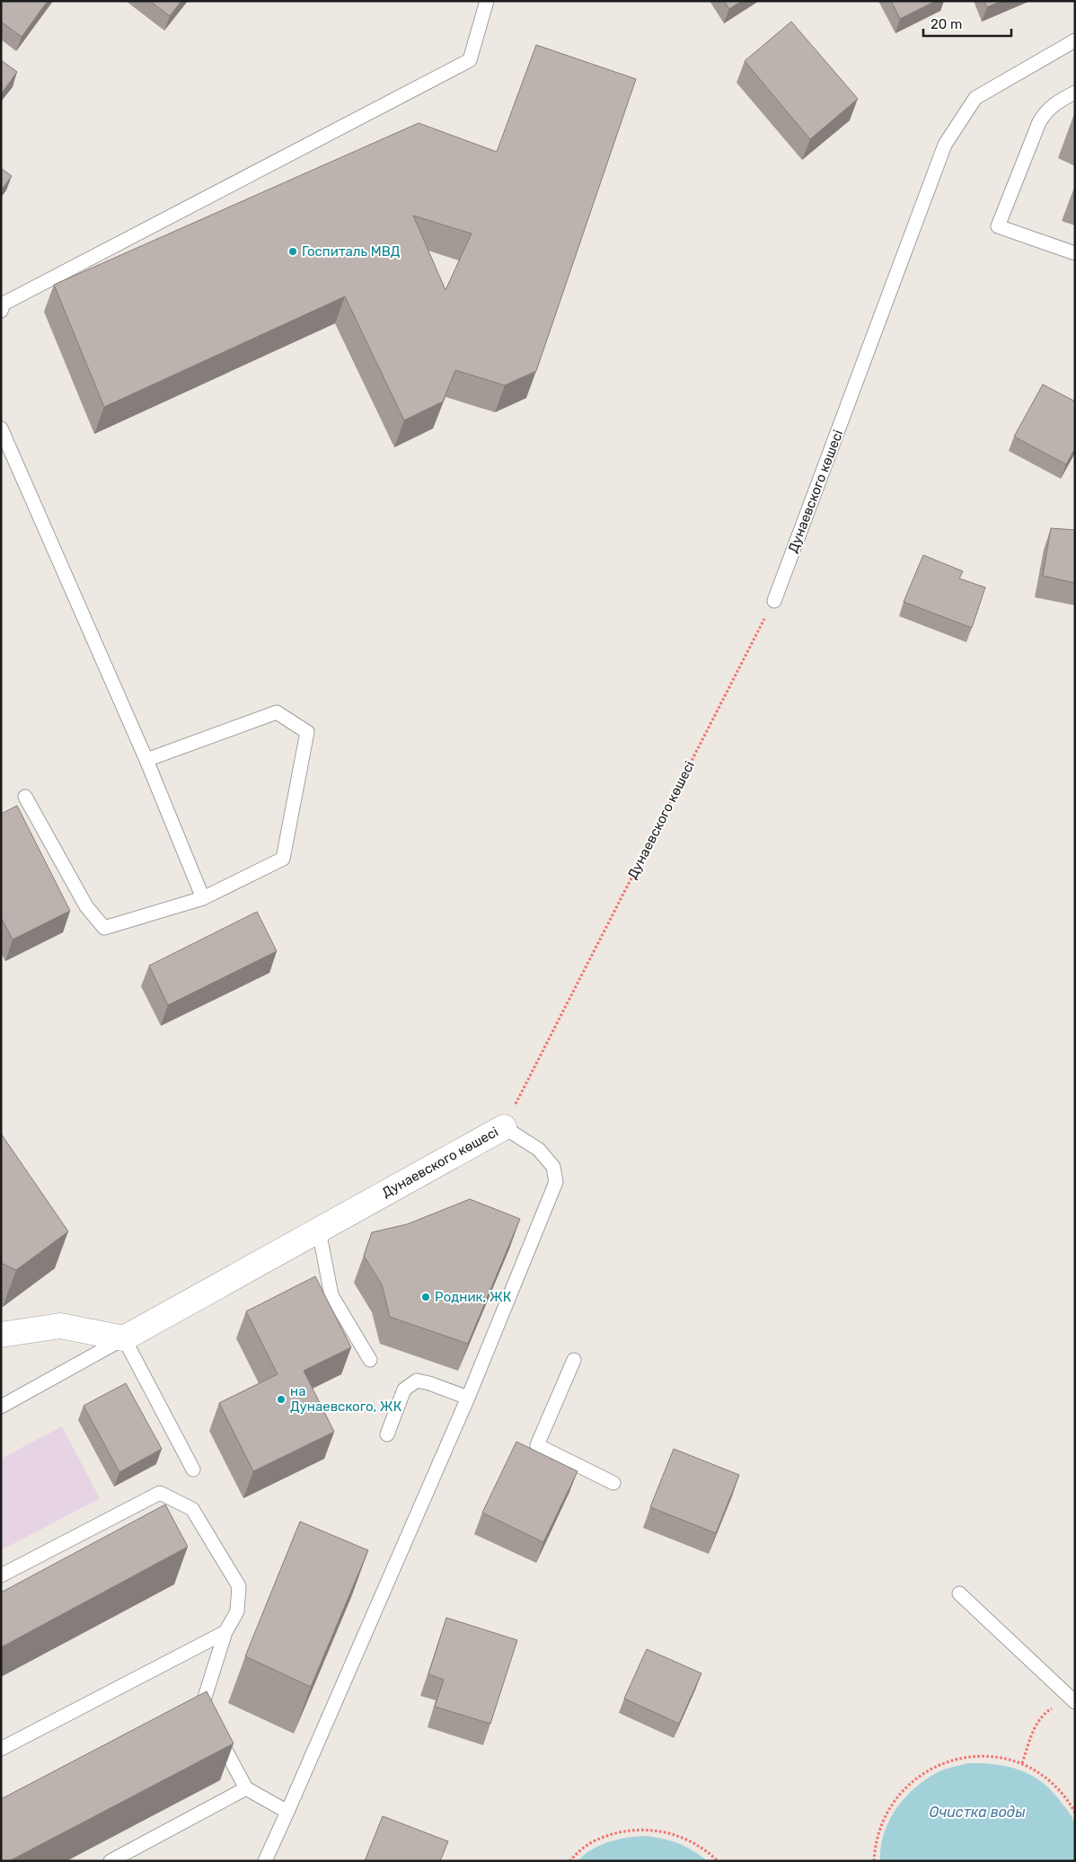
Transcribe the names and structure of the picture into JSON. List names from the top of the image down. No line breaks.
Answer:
{"streets":{"street":["Дунаевского көшесі"]},"water":["Очистка воды"],"places":["Госпиталь МВД","Родник, ЖК","на Дунаевского, ЖК"],"scale_bar":"20 m"}
